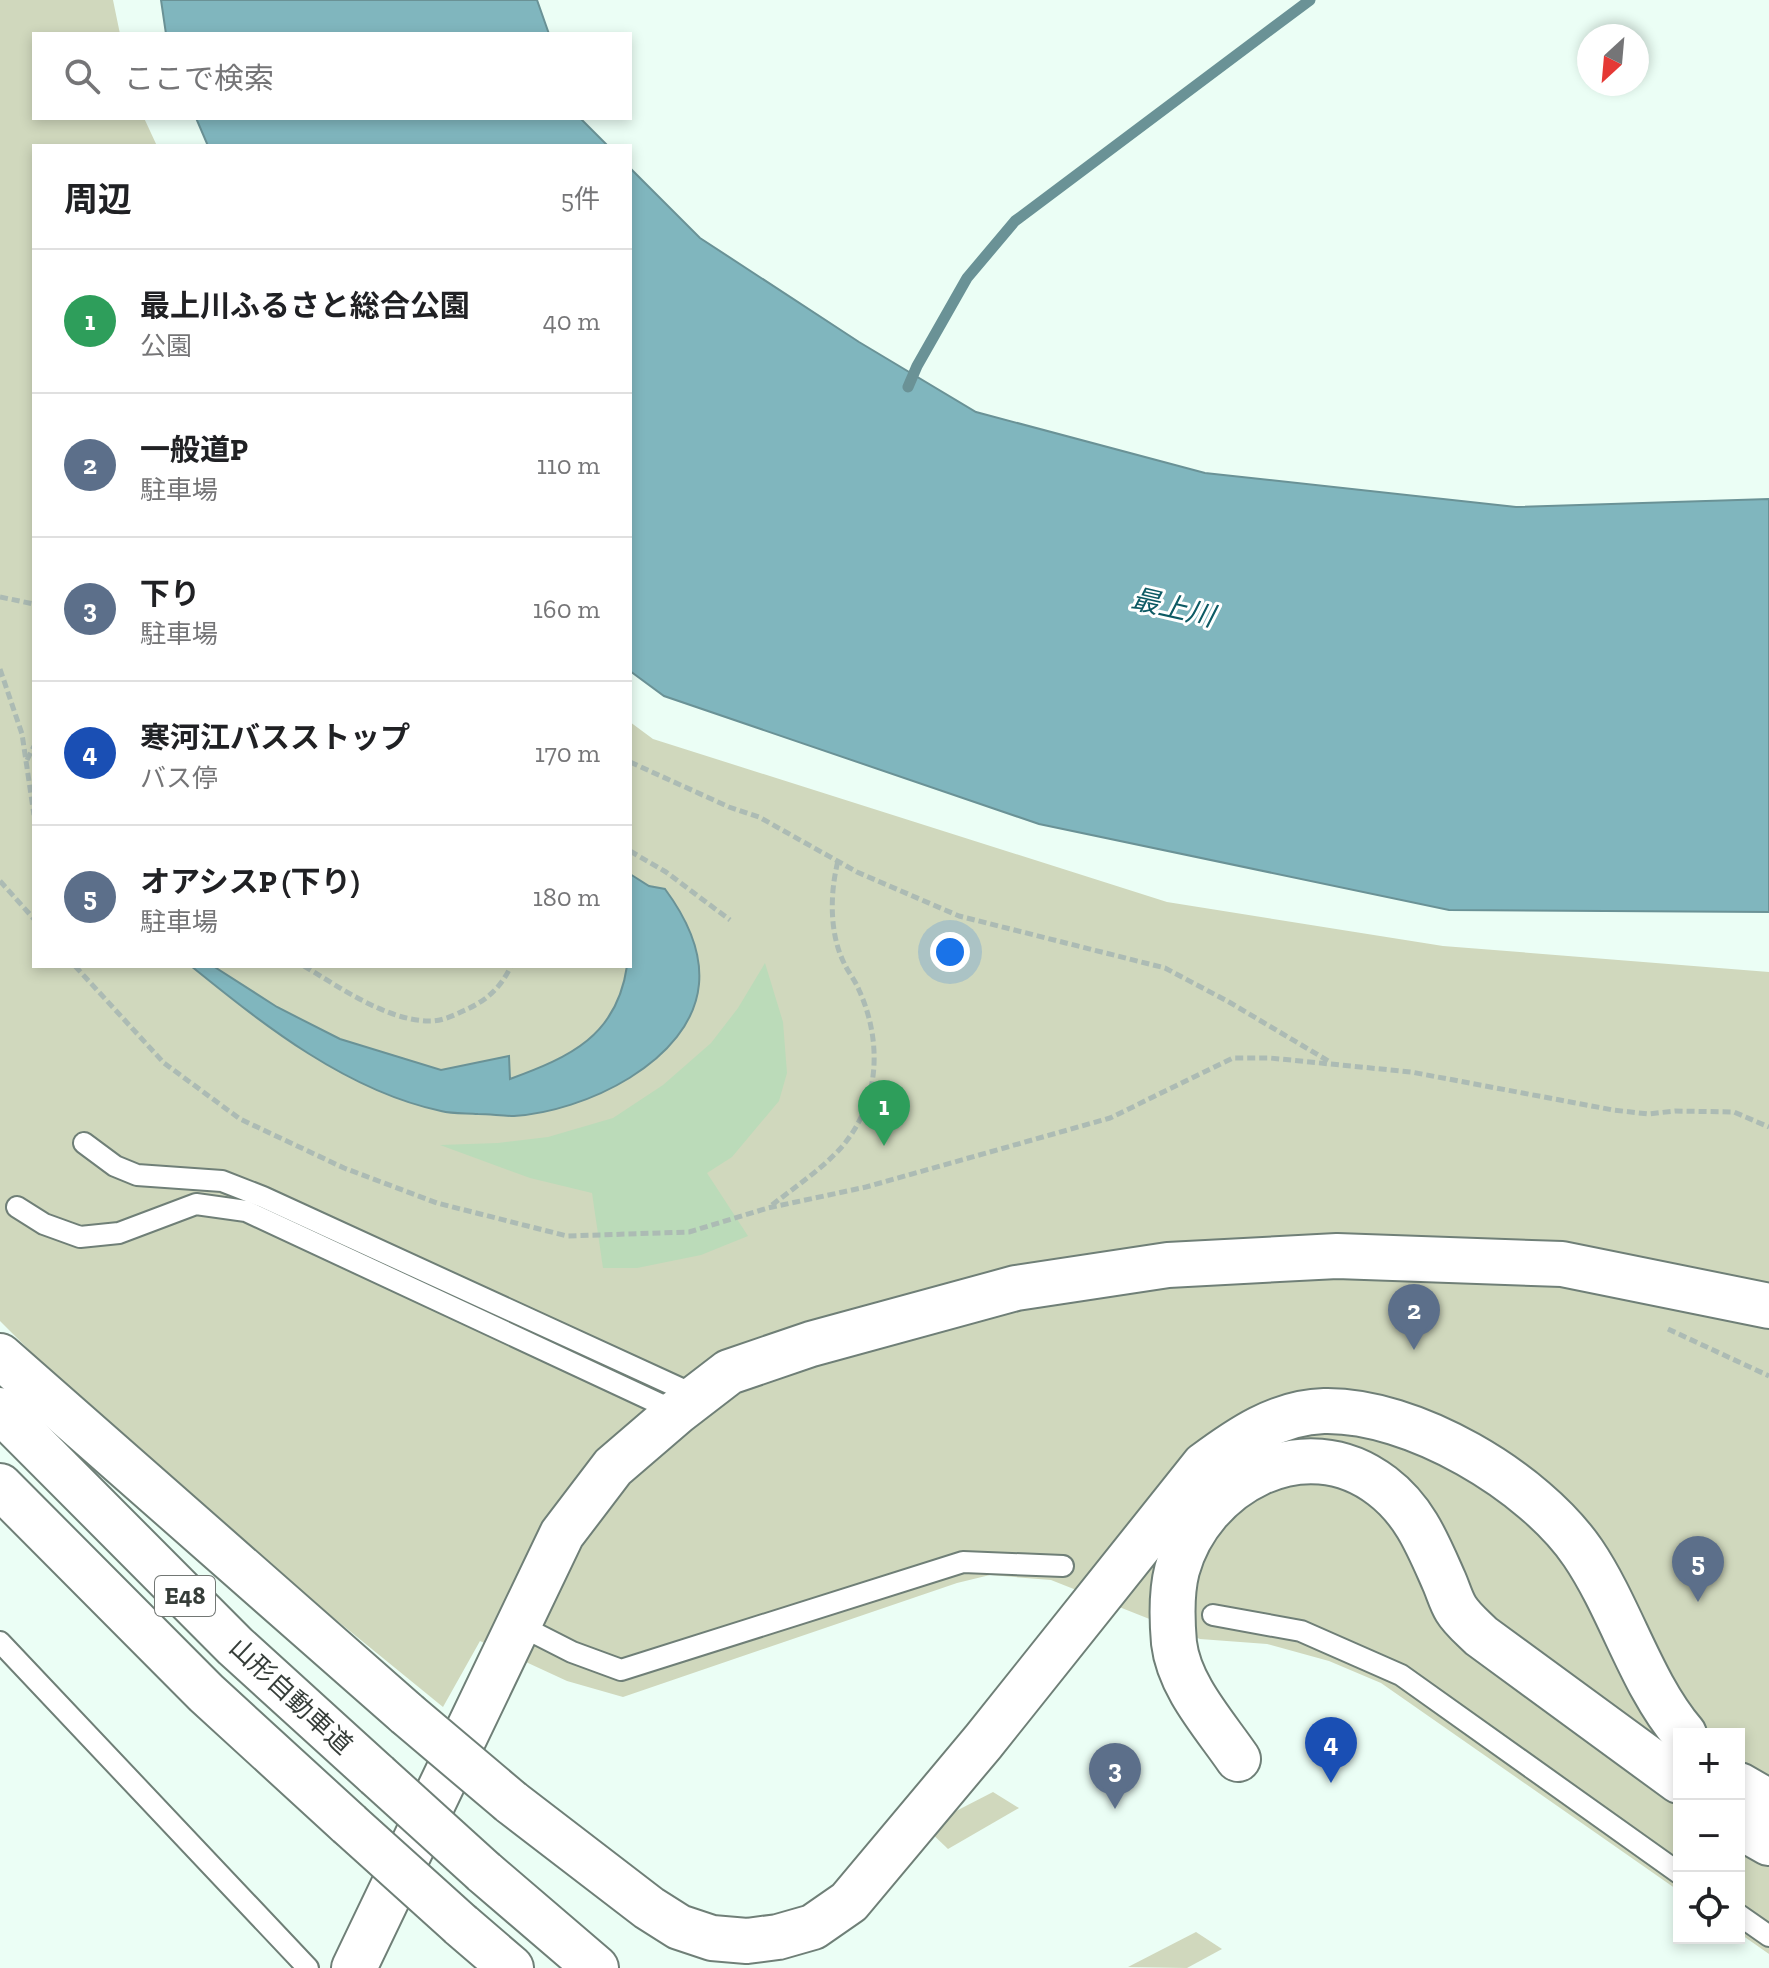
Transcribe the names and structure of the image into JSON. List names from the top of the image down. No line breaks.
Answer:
{"streets":{"main road":["E48","山形自動車道"]},"water":["最上川"],"north":"bottom left","page":{"search":"ここで検索","heading":["周辺","5件"],"list":[{"mark":"1","name":"最上川ふるさと総合公園","note":"公園","value":"40 m"},{"mark":"2","name":"一般道P","note":"駐車場","value":"110 m"},{"mark":"3","name":"下り","note":"駐車場","value":"160 m"},{"mark":"4","name":"寒河江バスストップ","note":"バス停","value":"170 m"},{"mark":"5","name":"オアシスP (下り)","note":"駐車場","value":"180 m"}],"pins":["1","2","5","4","3"],"map_buttons":["+","−"]}}
